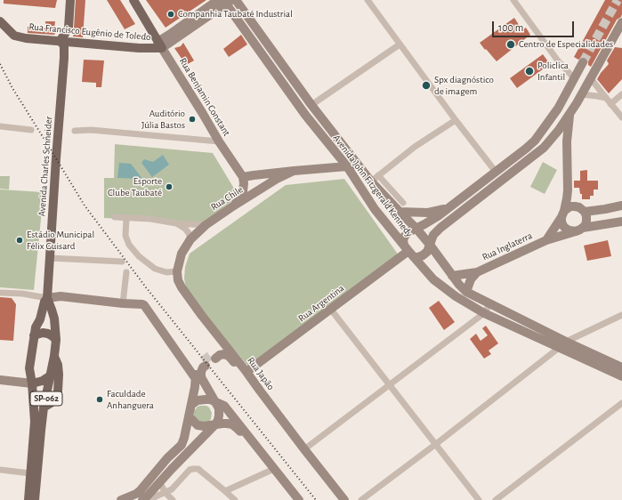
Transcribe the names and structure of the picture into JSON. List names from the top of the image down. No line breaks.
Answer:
{"streets":{"main road":["Rua Francisco Eugênio de Toledo","Rua Benjamin Constant","Avenida Charles Schneider","Avenida John Fitzgerald Kennedy","Rua Chile","Rua Inglaterra","Rua Argentina","Rua Japão","SP-062"]},"crossings":[["Rua Francisco Eugênio de Toledo","Rua Benjamin Constant"],["Rua Francisco Eugênio de Toledo","Avenida Charles Schneider"],["Rua Benjamin Constant","Rua Chile"],["Avenida Charles Schneider","SP-062"],["Avenida John Fitzgerald Kennedy","Rua Chile"],["Avenida John Fitzgerald Kennedy","Rua Argentina"],["Rua Chile","Rua Japão"],["Rua Argentina","Rua Japão"]],"places":["Companhia Taubaté Industrial","Centro de Especialidades","Policlíca Infantil","Spx diagnóstico de imagem","Auditório Júlia Bastos","Esporte Clube Taubaté","Estádio Municipal Félix Guisard","Faculdade Anhanguera"],"scale_bar":"100 m"}
